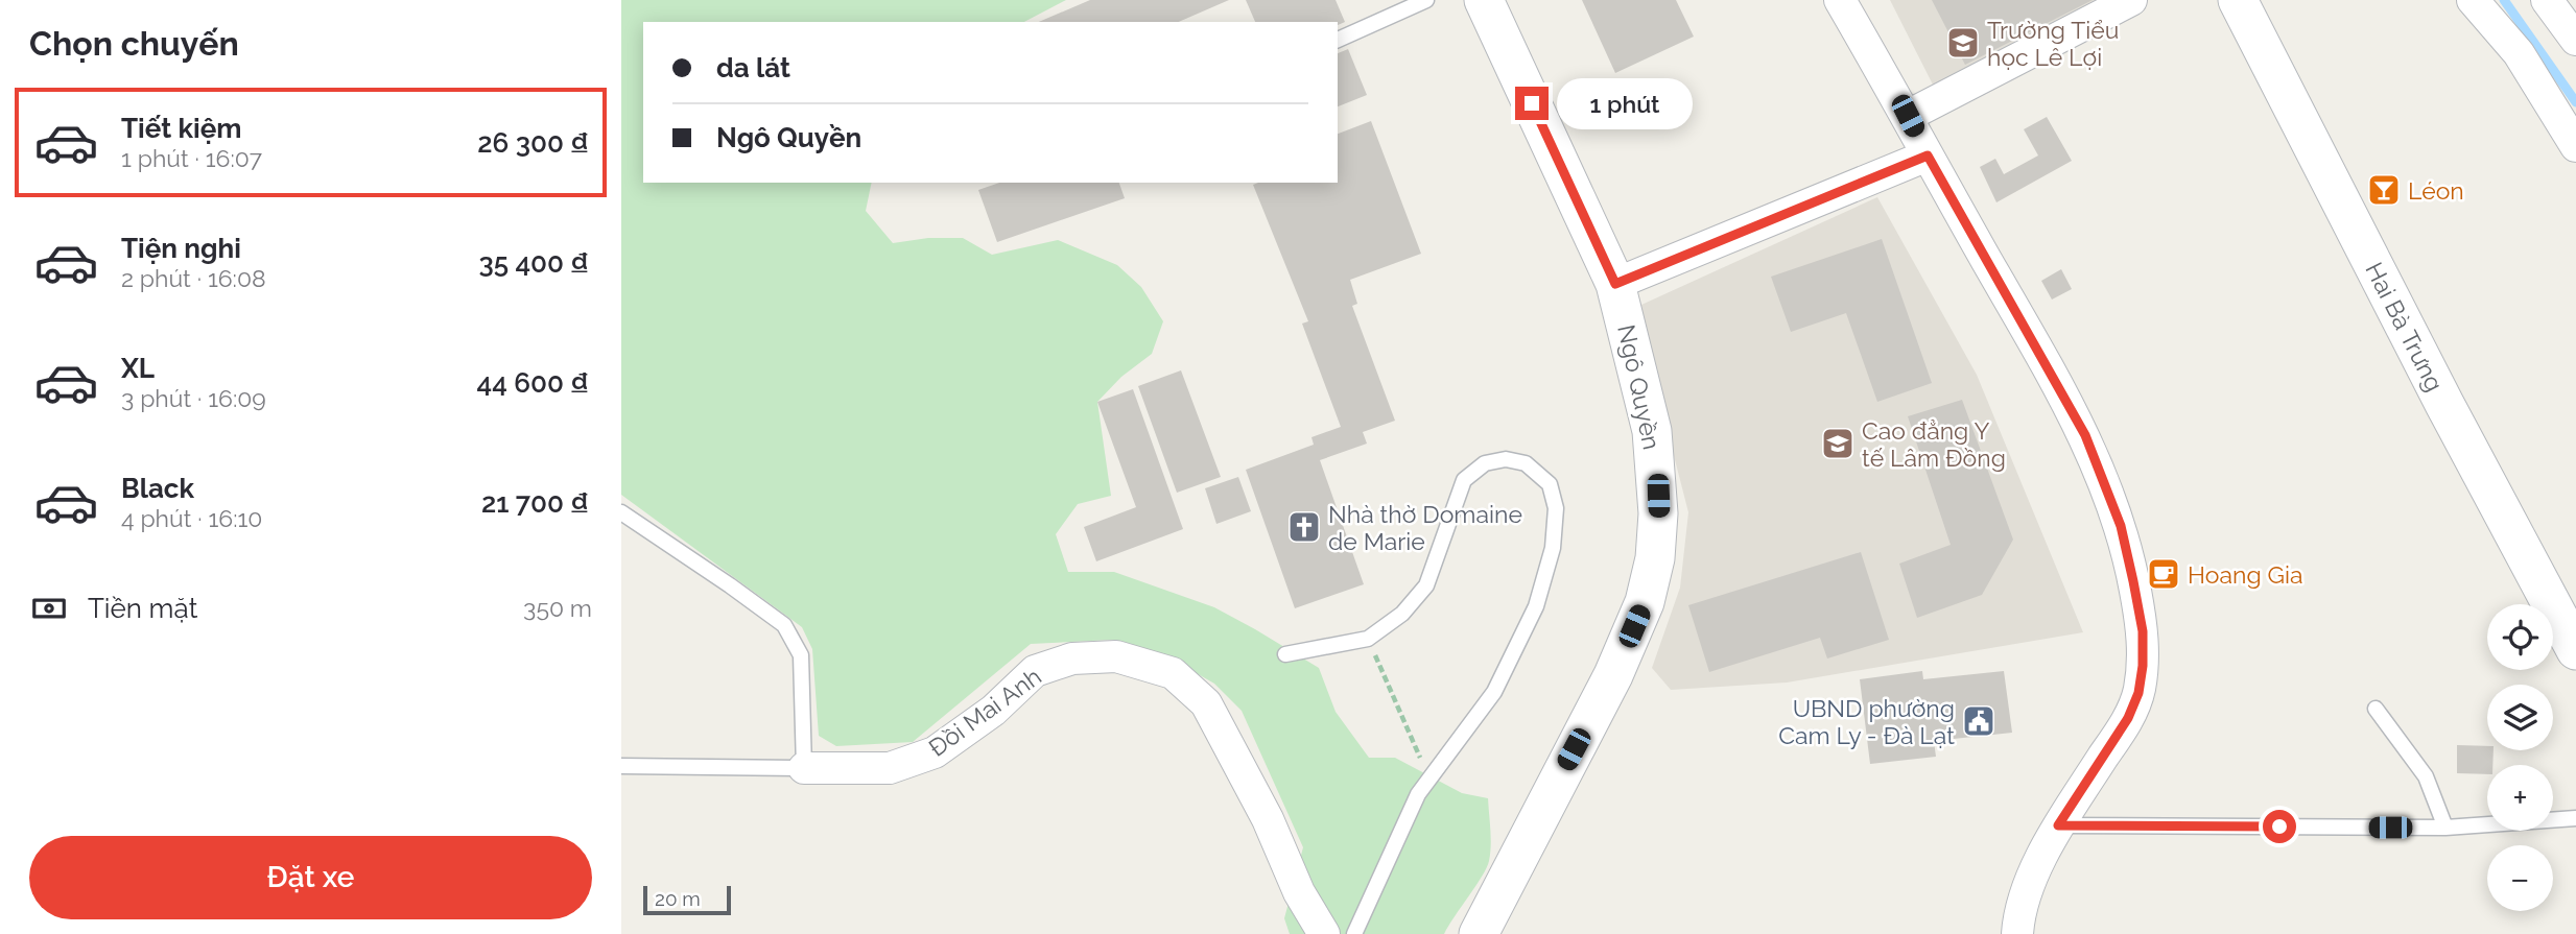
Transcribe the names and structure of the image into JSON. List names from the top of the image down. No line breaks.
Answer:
{"streets":{"street":["Hai Bà Trưng","Ngô Quyền","Đồi Mai Anh"]},"places":{"school or university":["Trường Tiểu học Lê Lợi","Cao đẳng Y tế Lâm Đồng"],"bar":["Léon"],"church":["Nhà thờ Domaine de Marie"],"cafe":["Hoang Gia"],"public building":["UBND phường Cam Ly - Đà Lạt"]},"scale_bar":"20 m","page":{"heading":"Chọn chuyến","banner":["da lát","Ngô Quyền"],"bubble":"1 phút","list":[{"name":"Tiết kiệm","note":"1 phút · 16:07","value":"26 300 ₫"},{"name":"Tiện nghi","note":"2 phút · 16:08","value":"35 400 ₫"},{"name":"XL","note":"3 phút · 16:09","value":"44 600 ₫"},{"name":"Black","note":"4 phút · 16:10","value":"21 700 ₫"}],"pay":["Tiền mặt","350 m"],"map_buttons":["+","−"],"buttons":"Đặt xe","scale":"20 m"}}
